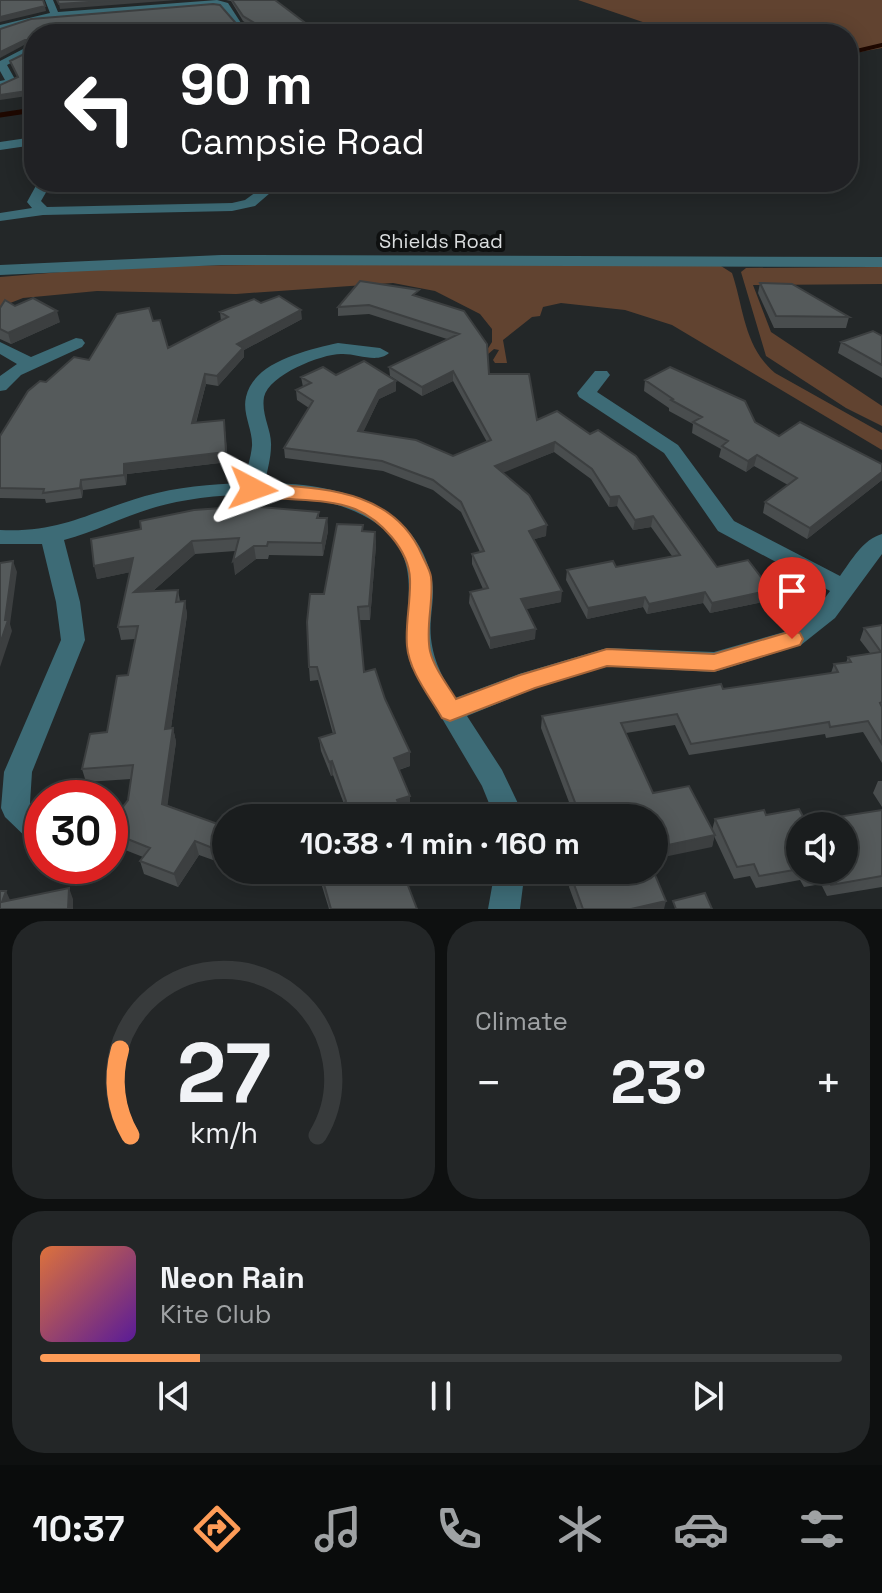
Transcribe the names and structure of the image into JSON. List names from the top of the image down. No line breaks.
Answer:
{"streets":{"street":["Shields Road"]},"page":{"turn":["90 m","Campsie Road"],"limit":"30","trip":"10:38 · 1 min · 160 m","tile":"Climate","heat":["−","23°","+"],"song":["Neon Rain","Kite Club"],"tabs":"10:37","gauge":["27","km/h"]}}
